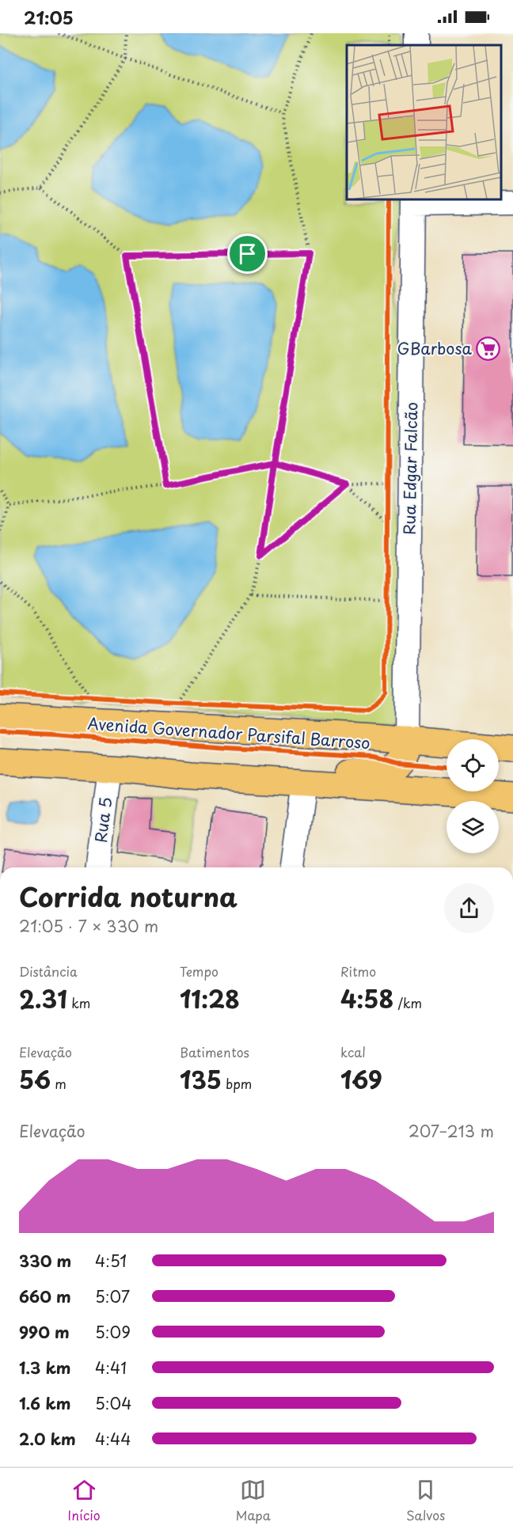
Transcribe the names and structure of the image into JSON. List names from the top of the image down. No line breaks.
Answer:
{"streets":{"main road":["Avenida Governador Parsifal Barroso"],"street":["Rua Edgar Falcão","Rua 5"]},"crossings":[["Rua Edgar Falcão","Avenida Governador Parsifal Barroso"]],"places":{"supermarket":["GBarbosa"]},"page":{"status":"21:05","heading":["Corrida noturna","21:05 · 7 × 330 m"],"stats":[["Distância","2.31 km"],["Tempo","11:28"],["Ritmo","4:58 /km"],["Elevação","56 m"],["Batimentos","135 bpm"],["kcal","169"]],"chart":["Elevação","207–213 m"],"list":[{"name":"330 m","note":"4:51"},{"name":"660 m","note":"5:07"},{"name":"990 m","note":"5:09"},{"name":"1.3 km","note":"4:41"},{"name":"1.6 km","note":"5:04"},{"name":"2.0 km","note":"4:44"}],"tabs":["Início","Mapa","Salvos"]}}
